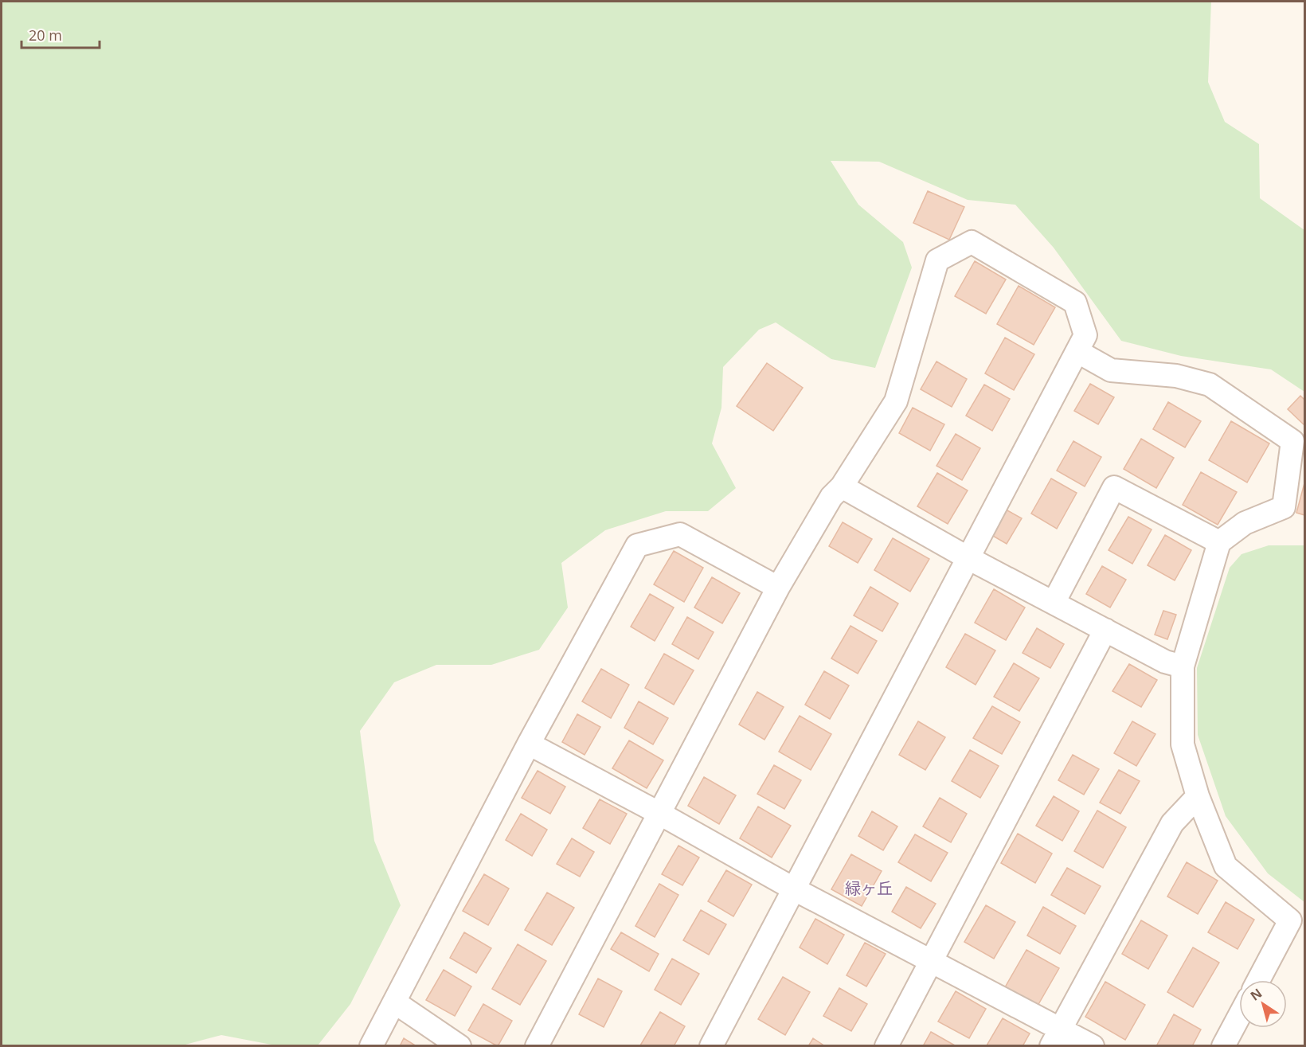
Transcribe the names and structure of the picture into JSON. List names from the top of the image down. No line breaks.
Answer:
{"districts":["緑ヶ丘"],"scale_bar":"20 m","north":"top left"}
